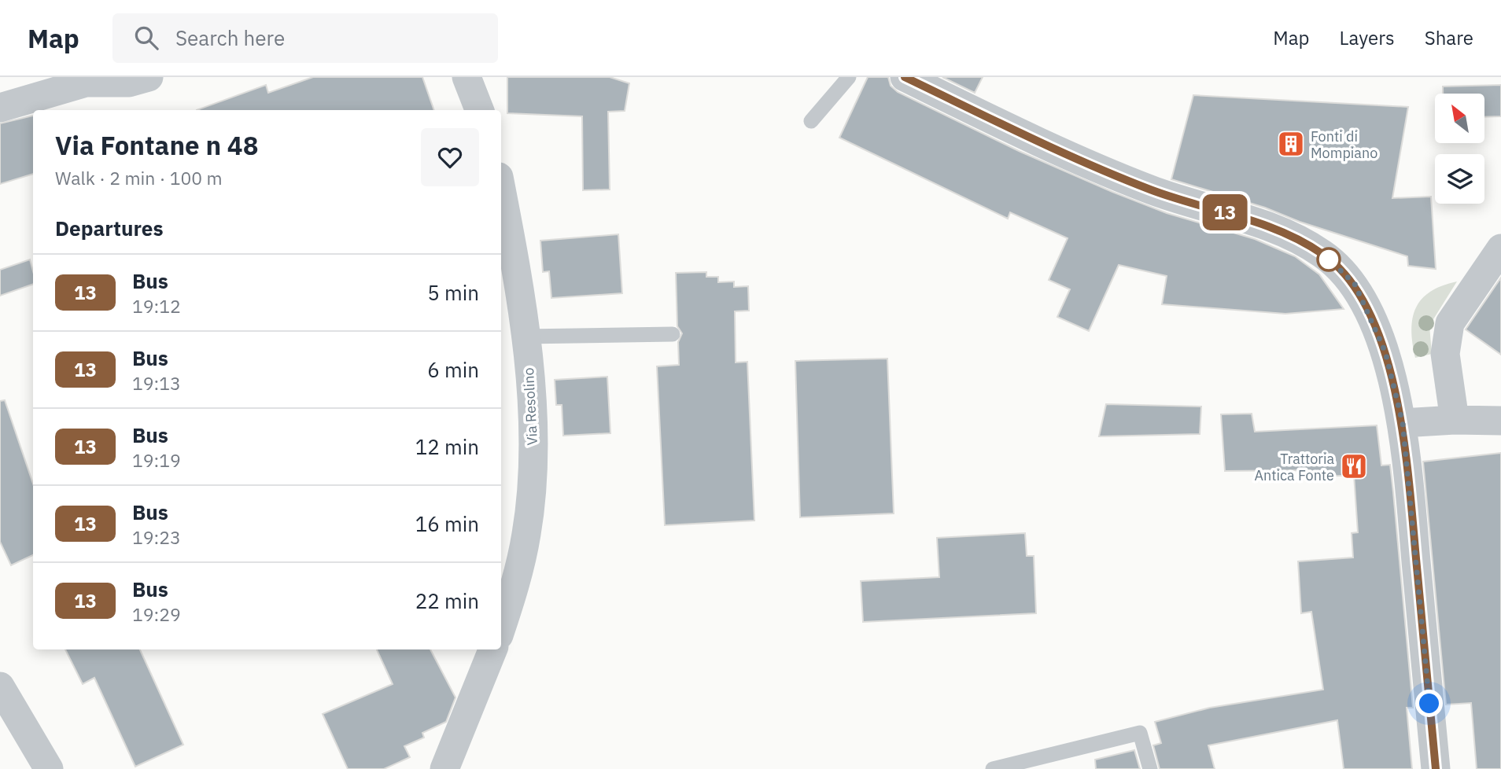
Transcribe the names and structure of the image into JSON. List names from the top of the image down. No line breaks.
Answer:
{"streets":{"street":["Via Resolino"]},"places":{"building":["Fonti di Mompiano"],"restaurant":["Trattoria Antica Fonte"]},"lines":["bus line 13"],"north":"top left","page":{"header":"Map","search":"Search here","nav":["Map","Layers","Share"],"on_map":"13","heading":[["Via Fontane n 48","Walk · 2 min · 100 m"],"Departures"],"list":[{"mark":"13","name":"Bus","note":"19:12","value":"5 min"},{"mark":"13","name":"Bus","note":"19:13","value":"6 min"},{"mark":"13","name":"Bus","note":"19:19","value":"12 min"},{"mark":"13","name":"Bus","note":"19:23","value":"16 min"},{"mark":"13","name":"Bus","note":"19:29","value":"22 min"}]}}
